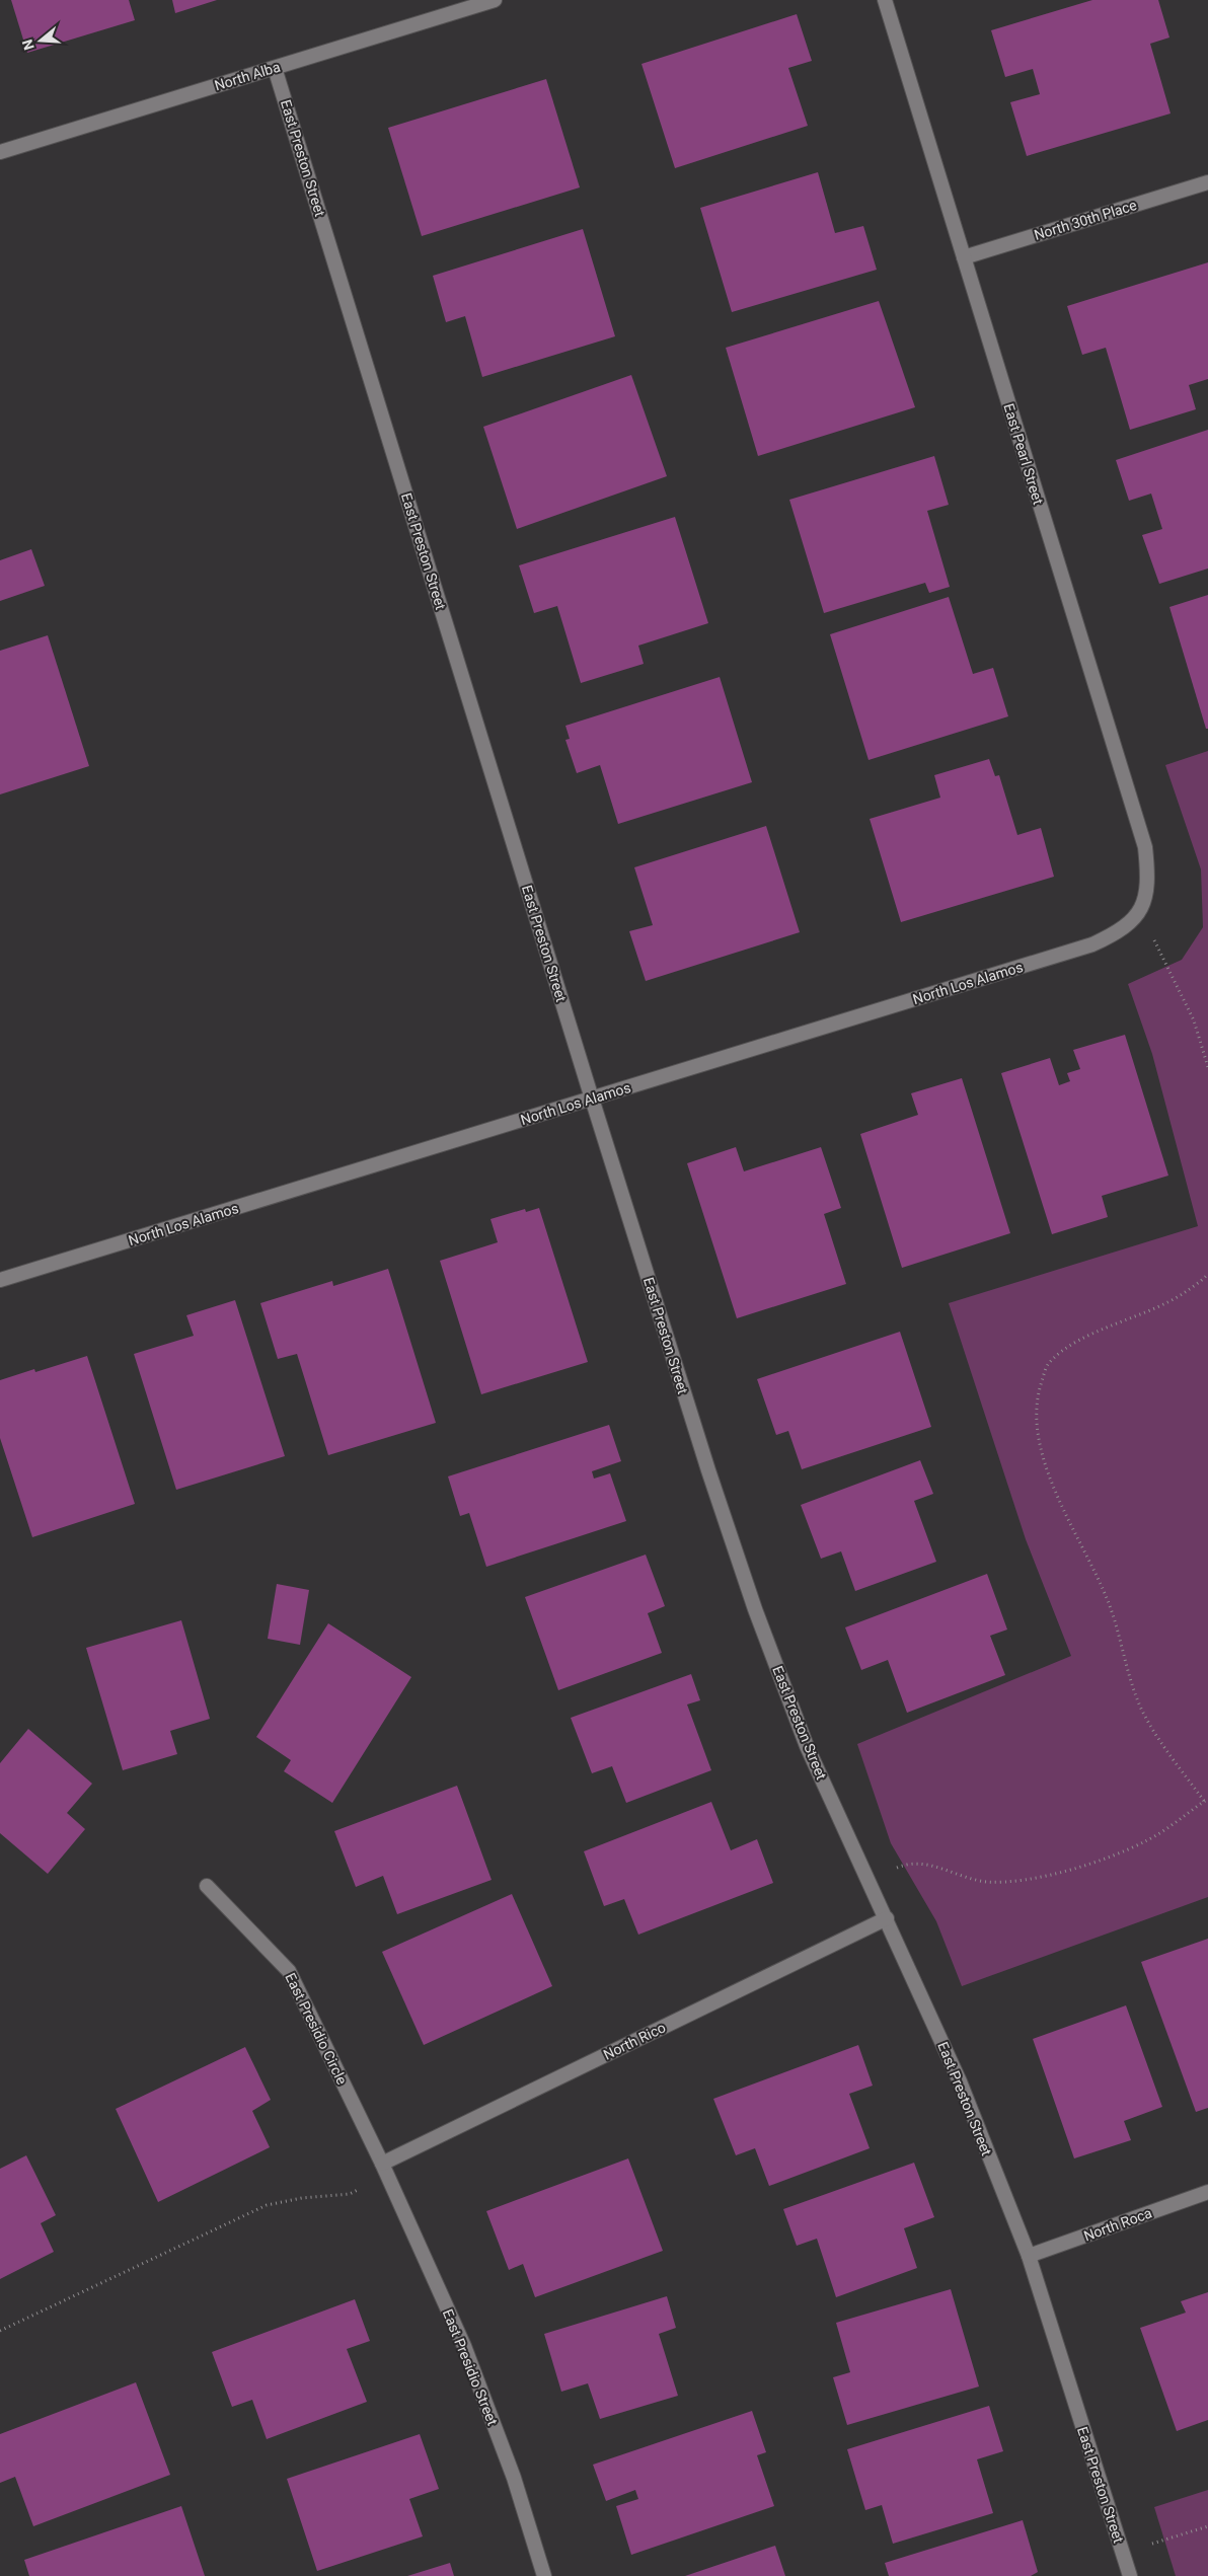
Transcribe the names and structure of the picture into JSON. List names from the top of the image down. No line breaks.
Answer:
{"streets":{"street":["North Alba","East Preston Street","North 30th Place","East Pearl Street","North Los Alamos","East Presidio Circle","North Rico","North Roca","East Presidio Street"]},"crossings":[["North Alba","East Preston Street"],["East Preston Street","North Los Alamos"],["East Preston Street","North Rico"],["East Preston Street","North Roca"],["North 30th Place","East Pearl Street"],["East Pearl Street","North Los Alamos"],["East Presidio Circle","North Rico"],["East Presidio Circle","East Presidio Street"],["North Rico","East Presidio Street"]],"north":"left"}
